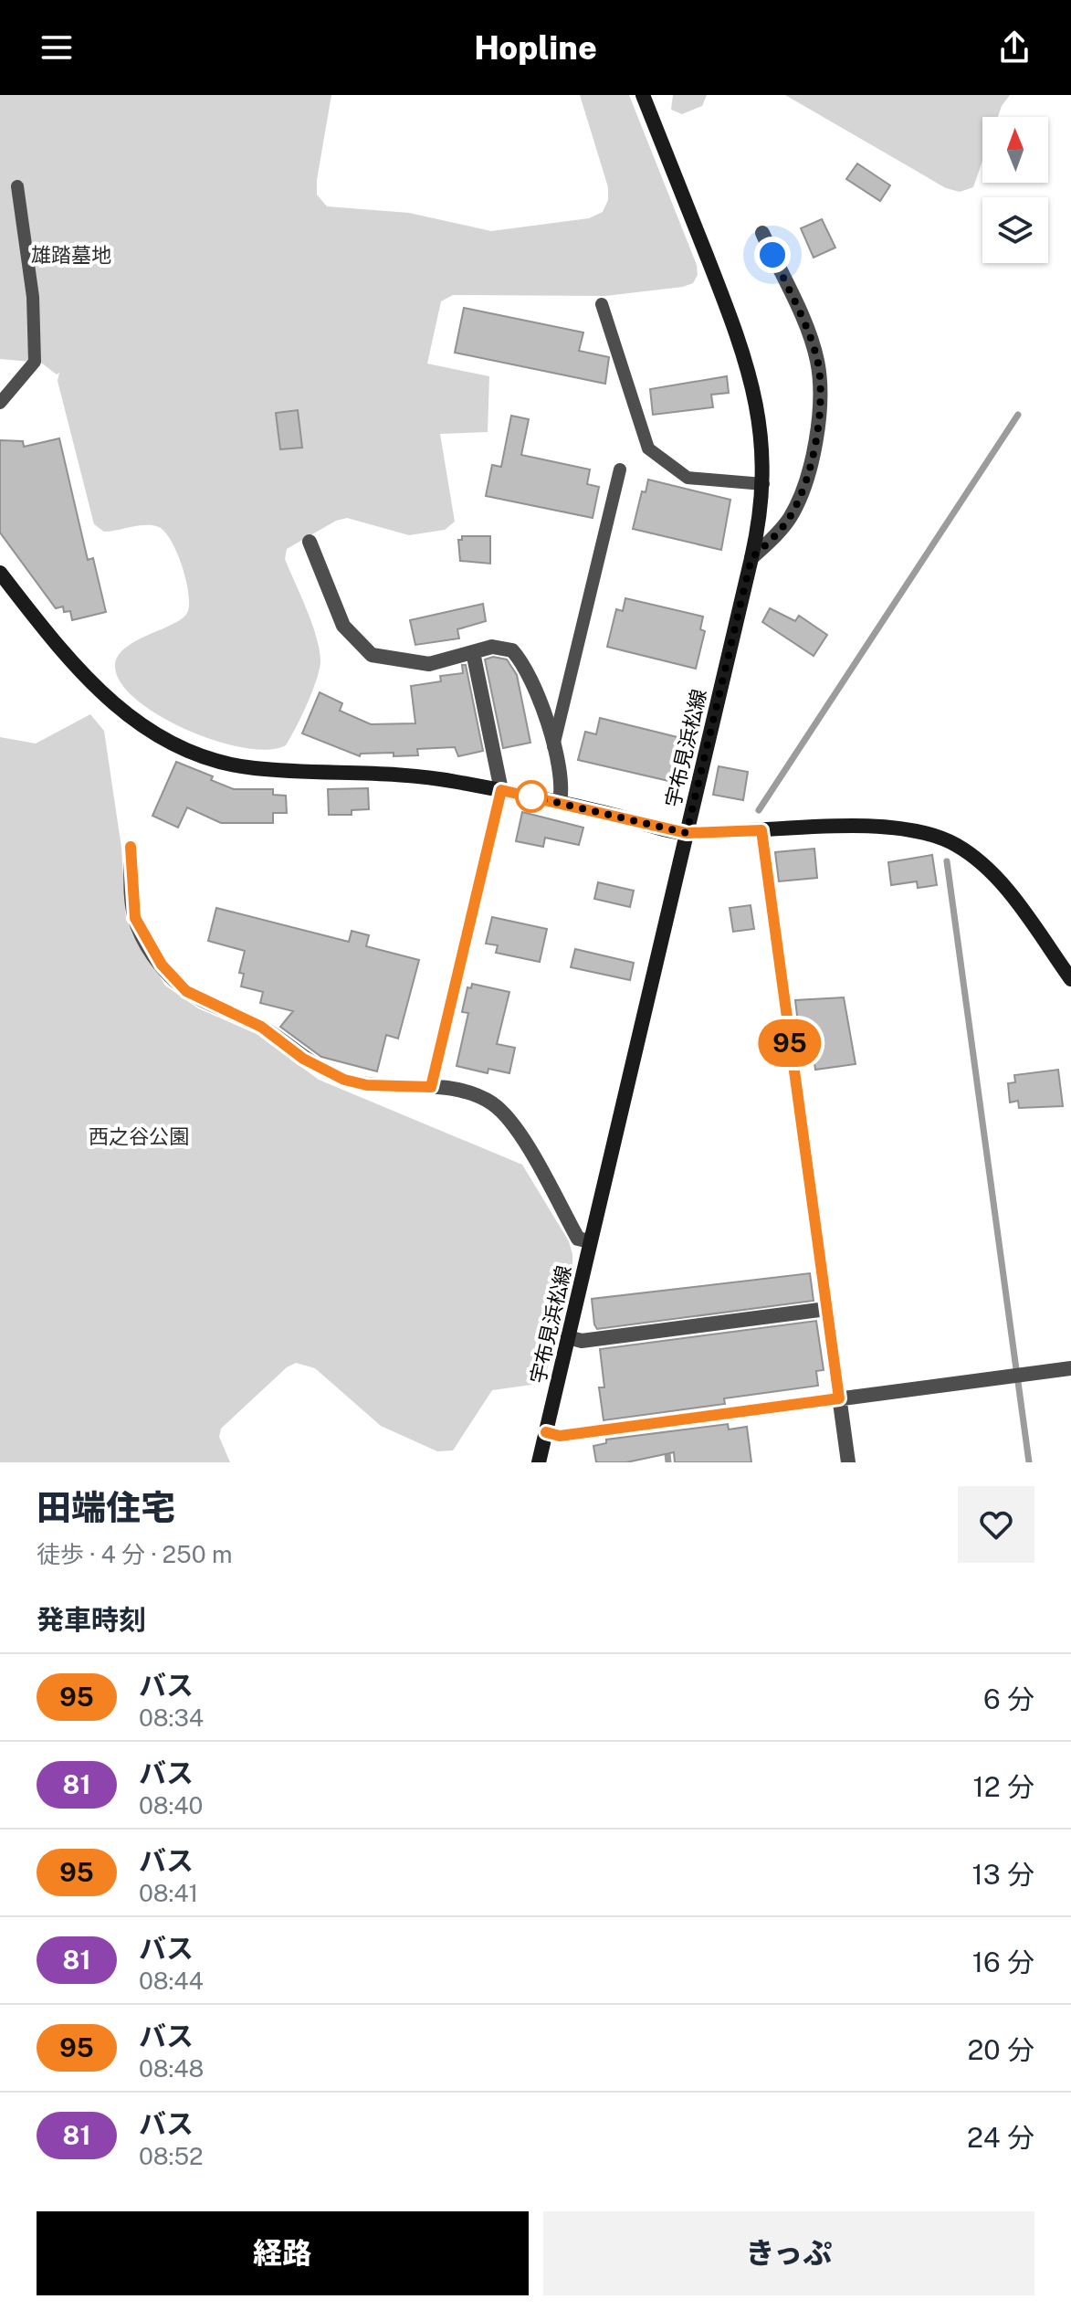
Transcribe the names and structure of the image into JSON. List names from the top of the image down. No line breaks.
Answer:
{"streets":{"main road":["宇布見浜松線"]},"parks":["雄踏墓地","西之谷公園"],"lines":["bus line 95"],"north":"top","page":{"header":"Hopline","on_map":"95","heading":[["田端住宅","徒歩 · 4 分 · 250 m"],"発車時刻"],"list":[{"mark":"95","name":"バス","note":"08:34","value":"6 分"},{"mark":"81","name":"バス","note":"08:40","value":"12 分"},{"mark":"95","name":"バス","note":"08:41","value":"13 分"},{"mark":"81","name":"バス","note":"08:44","value":"16 分"},{"mark":"95","name":"バス","note":"08:48","value":"20 分"},{"mark":"81","name":"バス","note":"08:52","value":"24 分"}],"buttons":["経路","きっぷ"]}}
